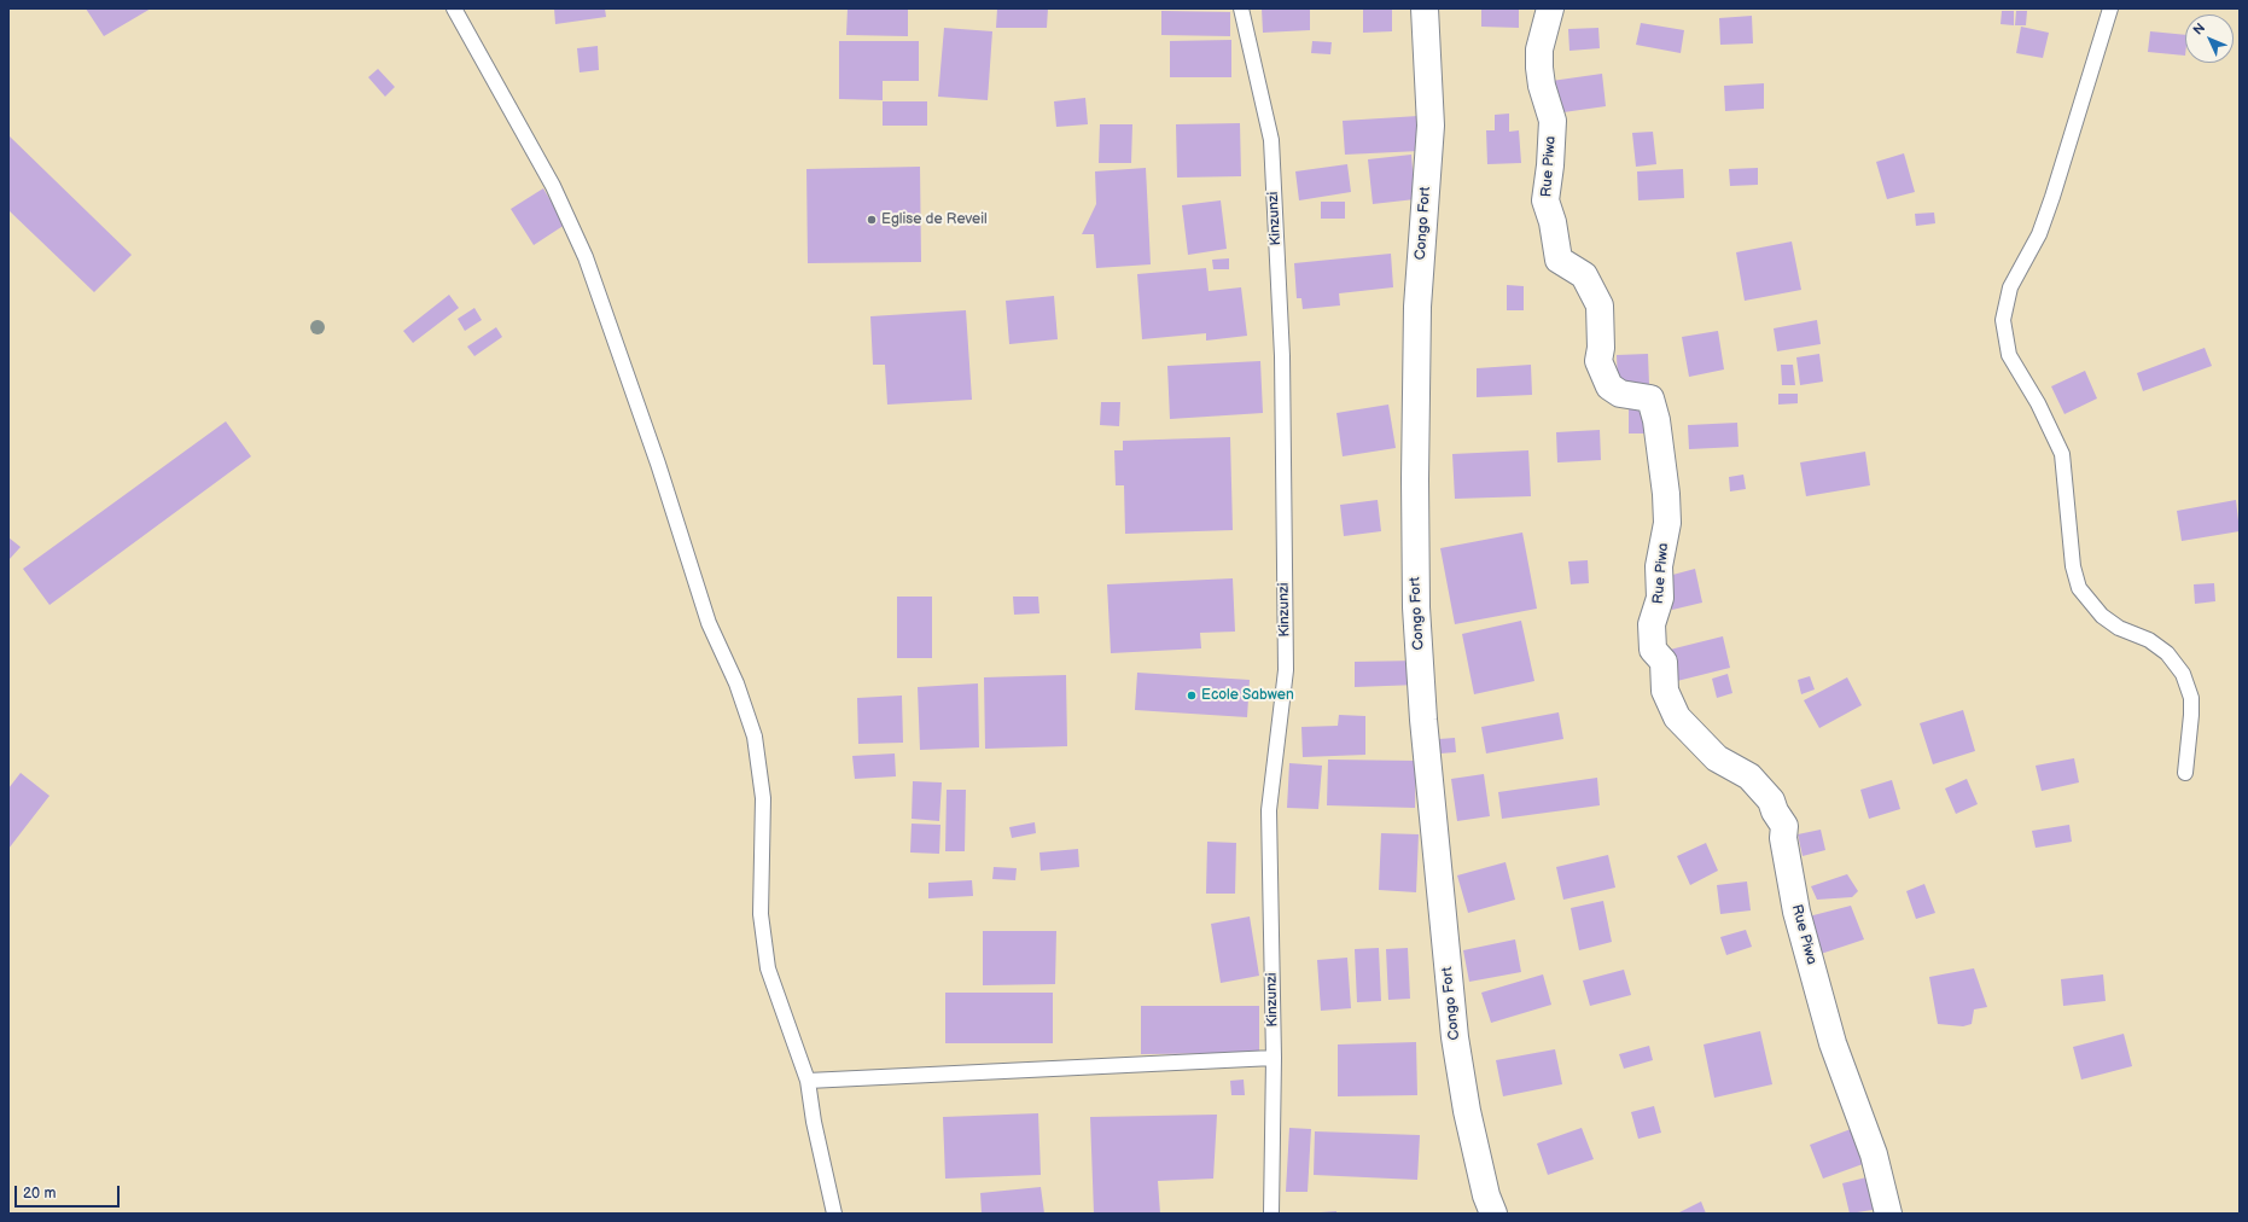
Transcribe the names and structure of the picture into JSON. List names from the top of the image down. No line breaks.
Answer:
{"streets":{"street":["Rue Piwa","Congo Fort"],"lane":["Kinzunzi"]},"places":["Eglise de Reveil","Ecole Sabwen"],"scale_bar":"20 m","north":"top left"}
